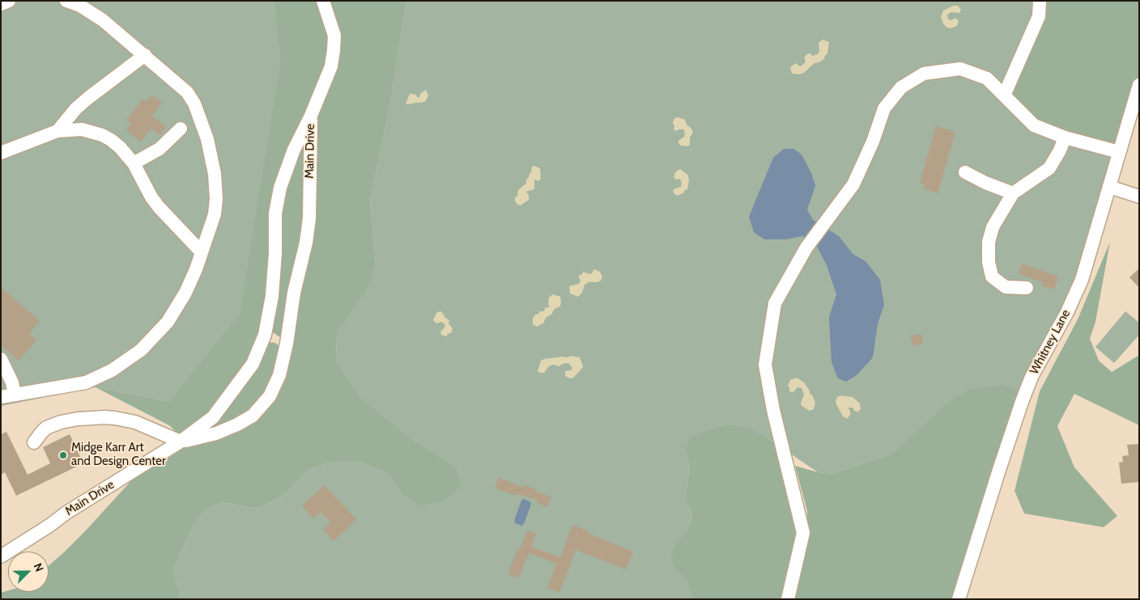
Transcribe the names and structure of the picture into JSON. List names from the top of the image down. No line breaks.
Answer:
{"streets":{"street":["Main Drive","Whitney Lane"]},"places":["Midge Karr Art and Design Center"],"north":"top right"}
